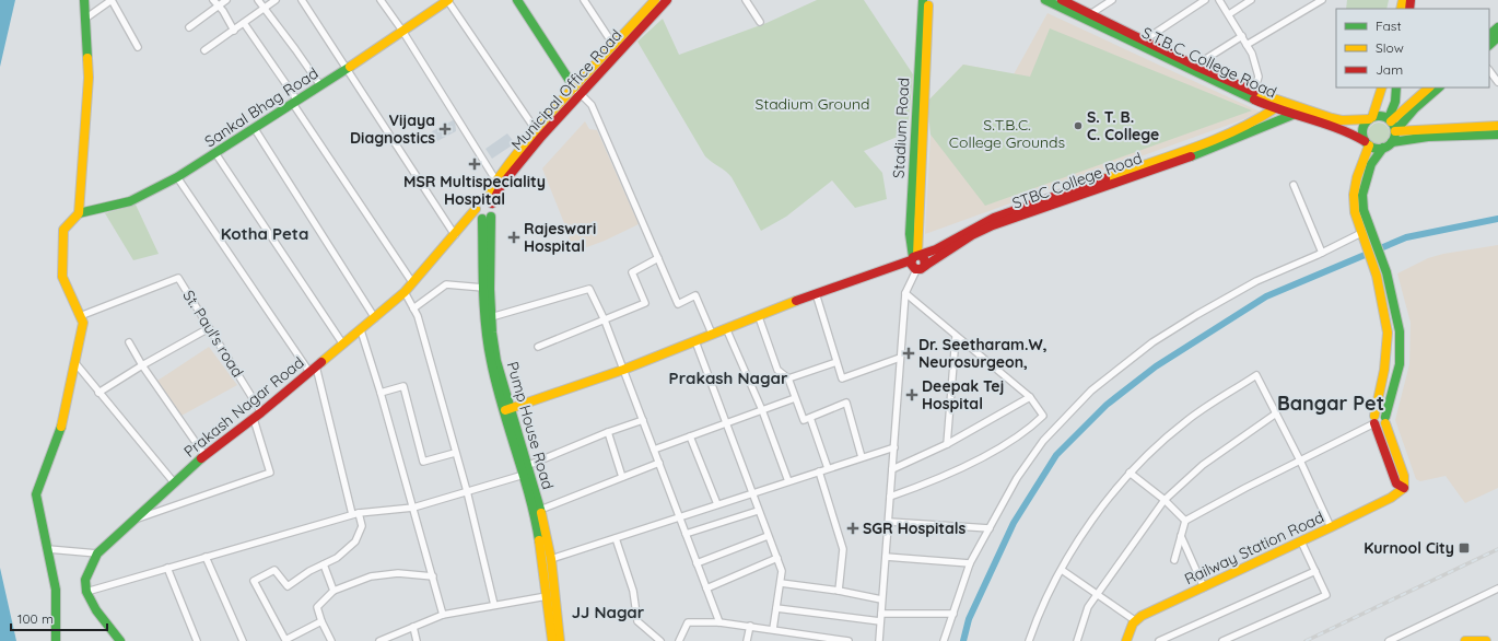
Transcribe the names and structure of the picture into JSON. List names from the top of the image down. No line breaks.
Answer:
{"streets":{"street":["S.T.B.C. College Road","Municipal Office Road","Sankal Bhag Road","Stadium Road","STBC College Road","St. Paul's road","Prakash Nagar Road","Pump House Road","Railway Station Road"]},"crossings":[["S.T.B.C. College Road","STBC College Road"],["Municipal Office Road","Prakash Nagar Road"],["Municipal Office Road","Pump House Road"],["Stadium Road","STBC College Road"],["STBC College Road","Pump House Road"],["St. Paul's road","Prakash Nagar Road"],["Prakash Nagar Road","Pump House Road"]],"districts":["Kotha Peta","Prakash Nagar","Bangar Pet","JJ Nagar"],"parks":["Stadium Ground","S.T.B.C. College Grounds"],"places":{"other":["S. T. B. C. College"],"health":["Vijaya Diagnostics","MSR Multispeciality Hospital","Rajeswari Hospital","Dr. Seetharam.W, Neurosurgeon,","Deepak Tej Hospital","SGR Hospitals"],"transit":["Kurnool City"]},"legend":["Fast","Slow","Jam"],"scale_bar":"100 m"}
